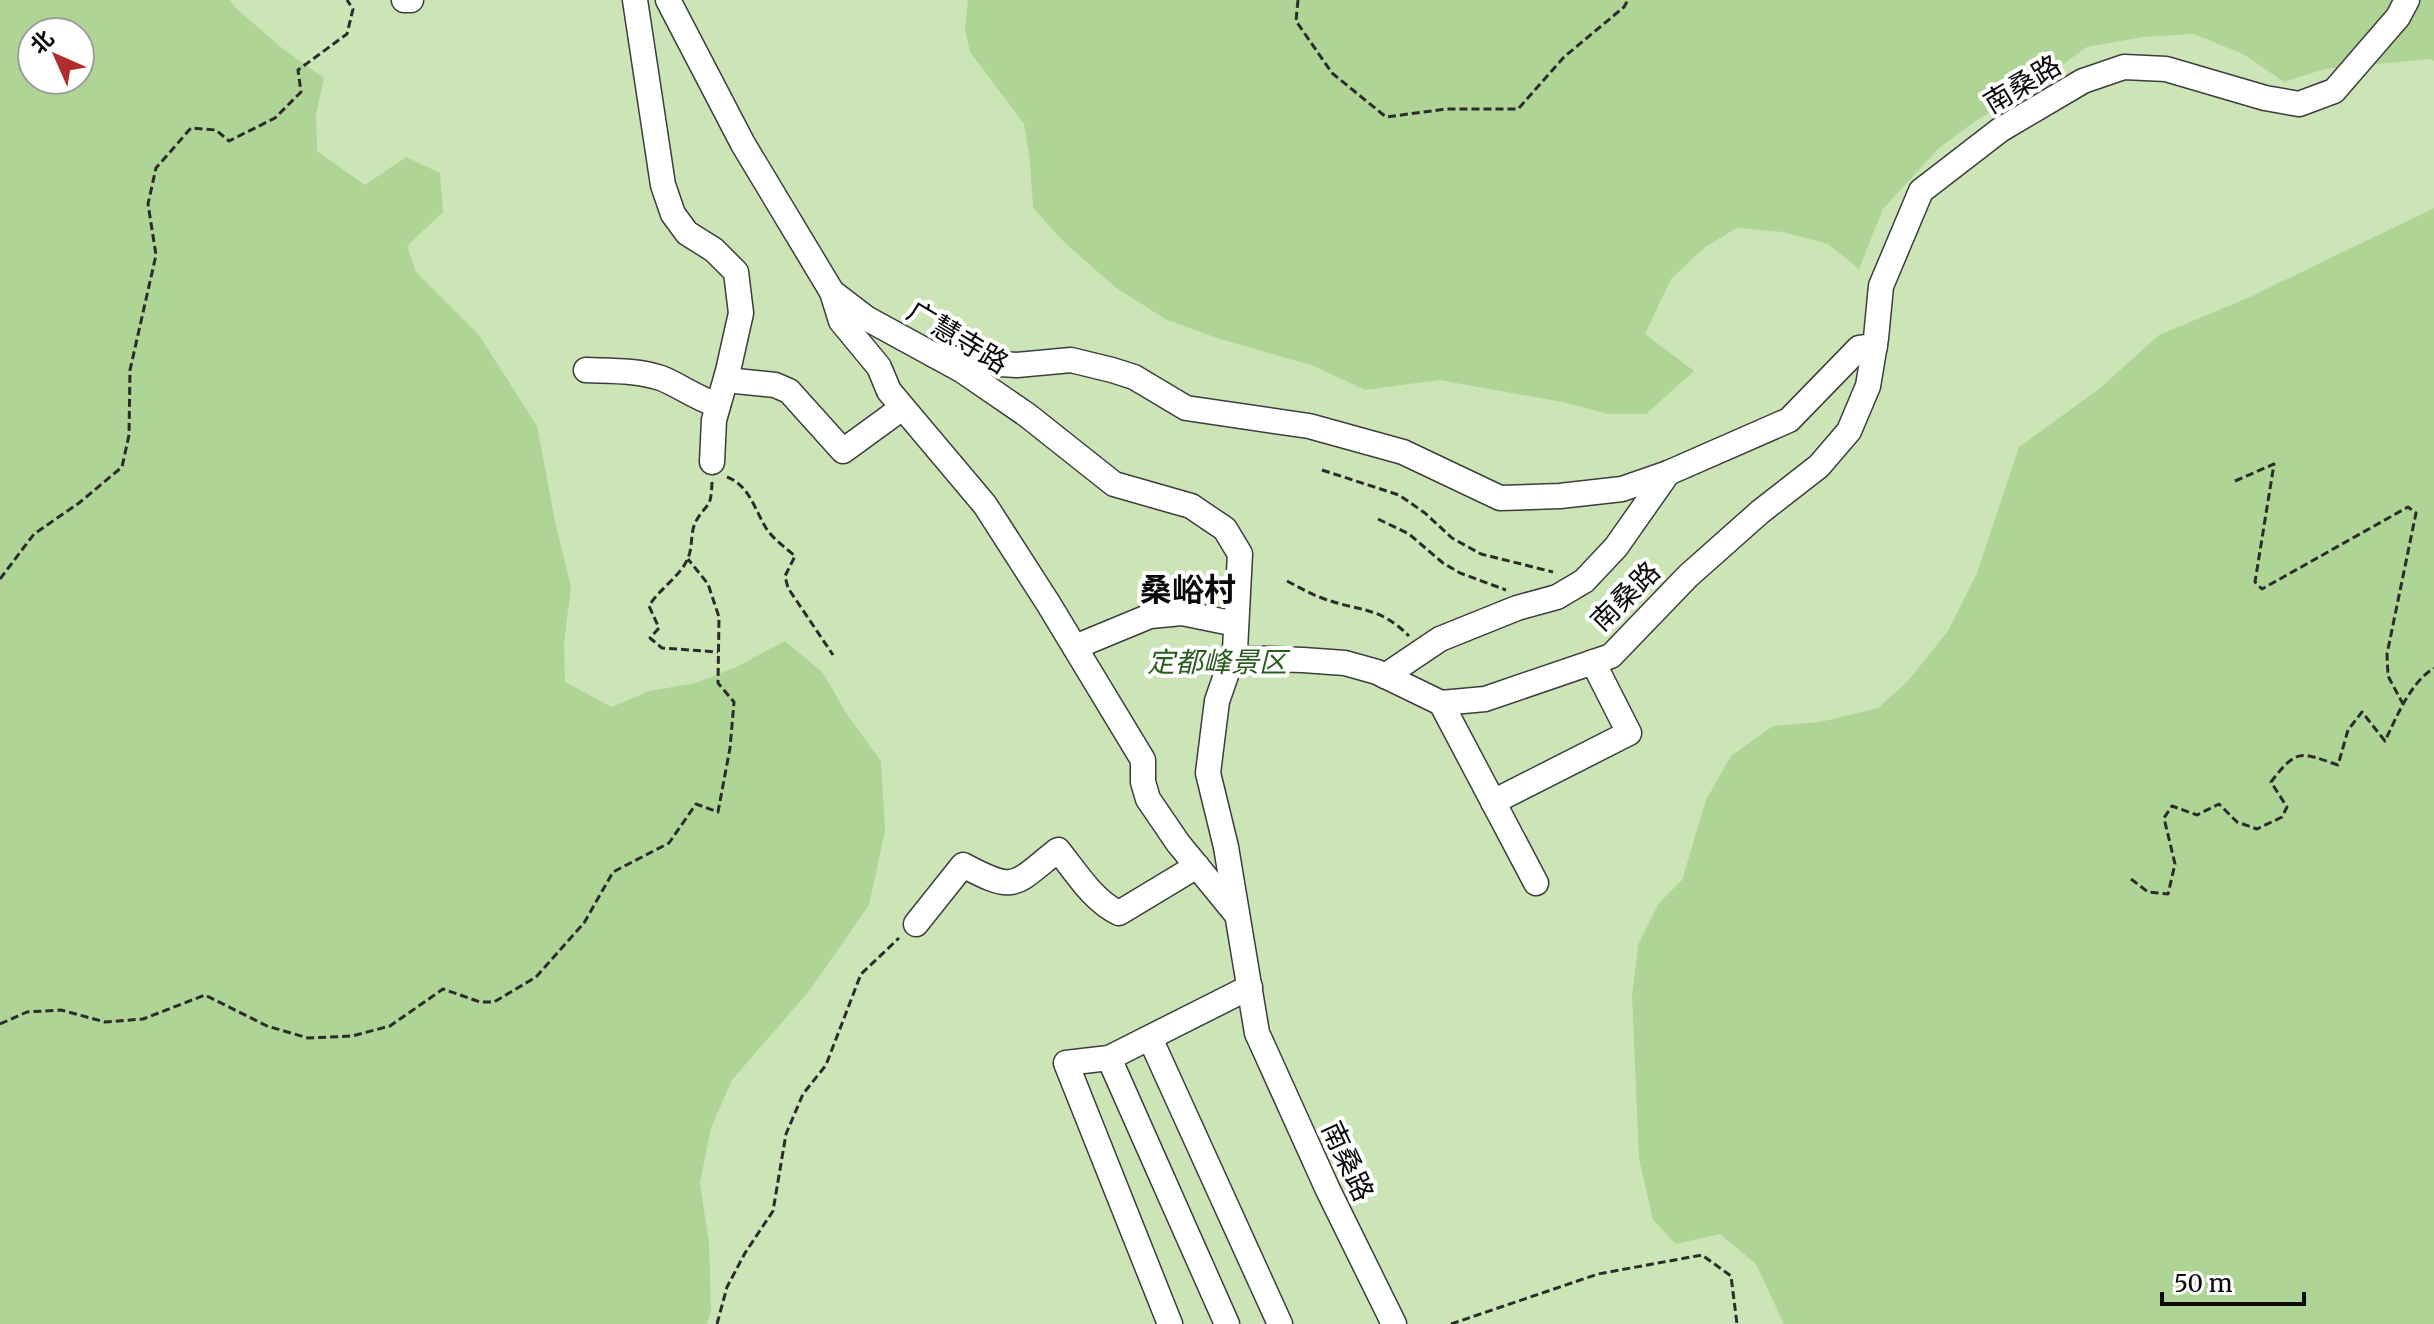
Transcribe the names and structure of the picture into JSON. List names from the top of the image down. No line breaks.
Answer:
{"streets":{"street":["南桑路","广慧寺路"]},"crossings":[["南桑路","广慧寺路"]],"districts":["桑峪村"],"parks":["定都峰景区"],"scale_bar":"50 m","north":"top left"}
